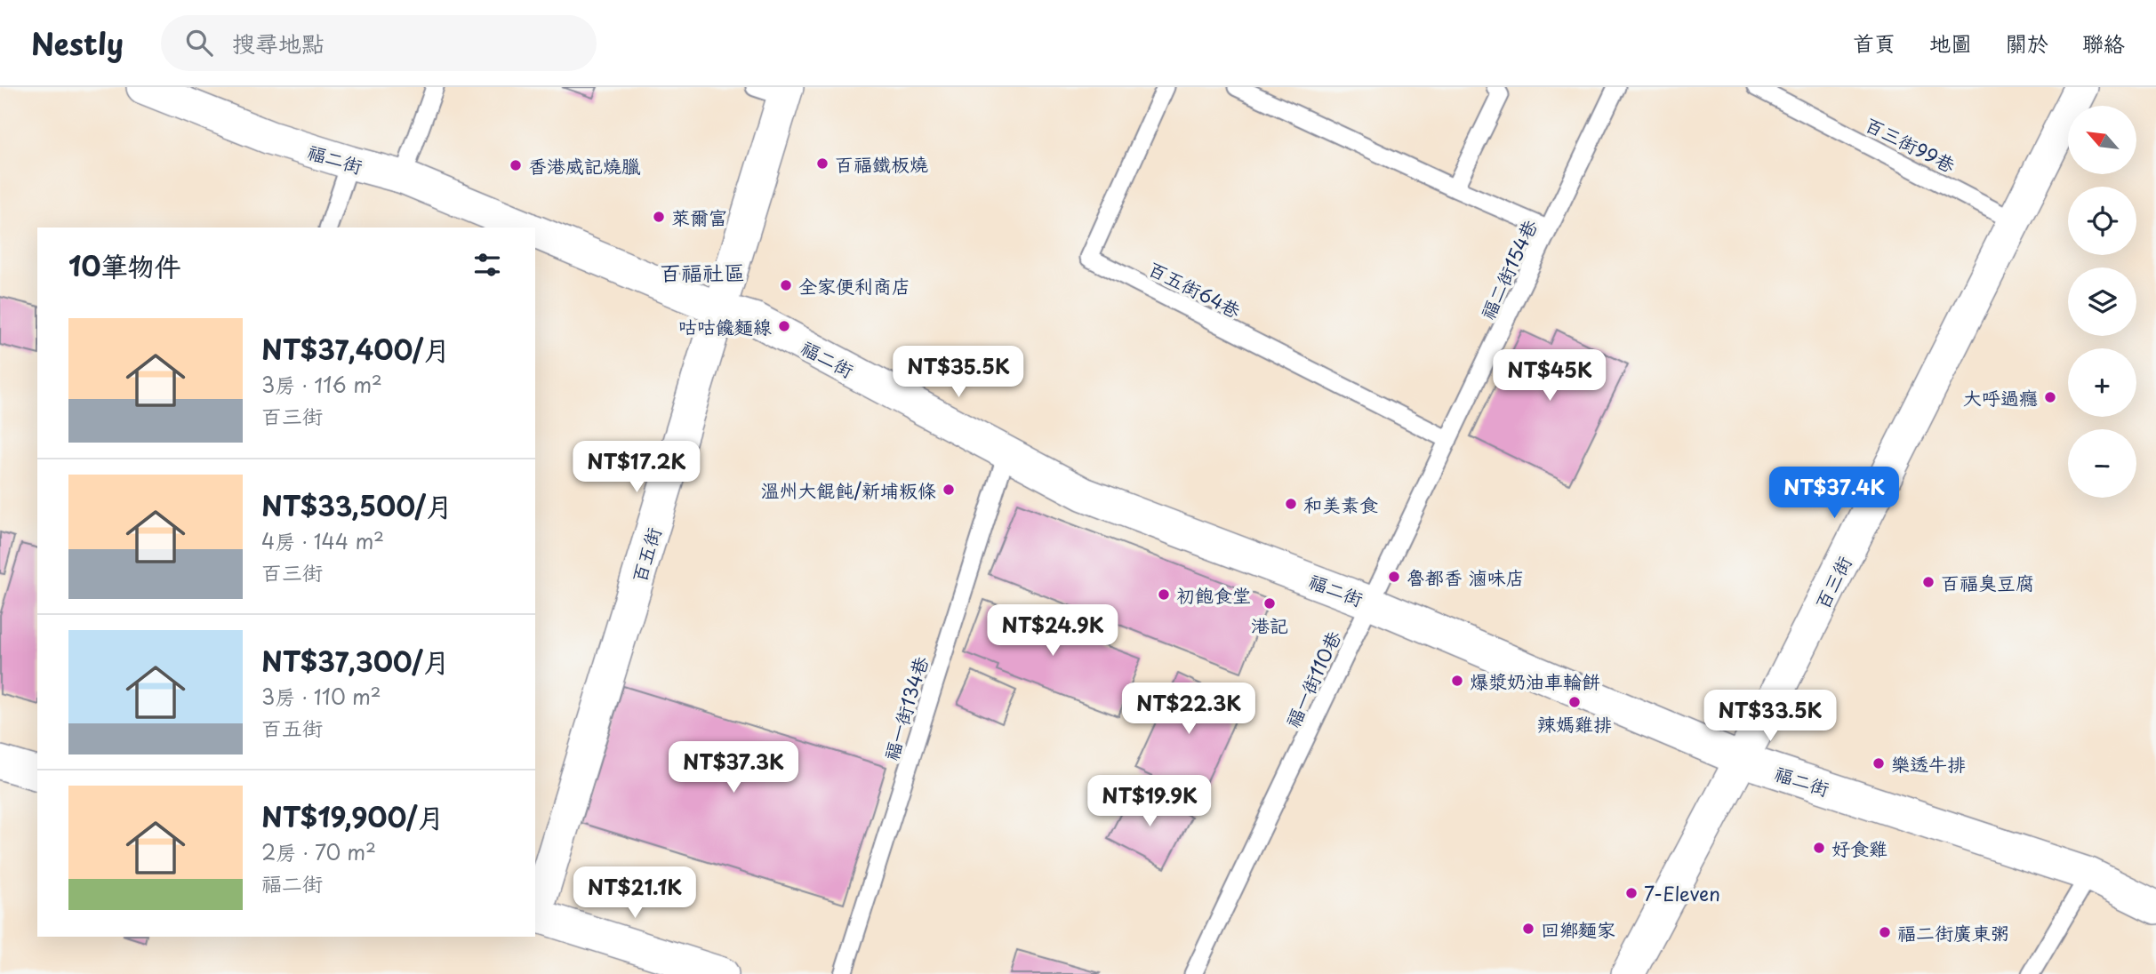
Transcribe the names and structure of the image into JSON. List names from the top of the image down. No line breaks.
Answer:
{"streets":{"street":["福二街","百五街","百三街"],"lane":["百三街99巷","福二街154巷","百五街64巷","福一街110巷","福一街134巷"]},"crossings":[["百三街99巷","百三街"],["福二街","福二街154巷"],["福二街","百五街"],["福二街","百三街"],["福二街","福一街110巷"],["福二街","福一街134巷"],["福二街154巷","百五街64巷"],["福二街154巷","福一街110巷"]],"districts":["百福社區"],"places":["百福鐵板燒","香港威記燒臘","萊爾富","全家便利商店","咕咕饞麵線","大呼過癮","溫州大餛飩/新埔粄條","和美素食","魯都香 滷味店","百福臭豆腐","初飽食堂","港記","爆漿奶油車輪餅","辣媽雞排","樂透牛排","好食雞","7-Eleven","回鄉麵家","福二街廣東粥"],"north":"top left","page":{"header":"Nestly","search":"搜尋地點","nav":["首頁","地圖","關於","聯絡"],"map_buttons":["+","−"],"heading":"10筆物件","list":[{"name":"NT$37,400/月","note":"3房 · 116 m² · 百三街"},{"name":"NT$33,500/月","note":"4房 · 144 m² · 百三街"},{"name":"NT$37,300/月","note":"3房 · 110 m² · 百五街"},{"name":"NT$19,900/月","note":"2房 · 70 m² · 福二街"}],"price":["NT$35.5K","NT$45K","NT$17.2K","NT$37.4K","NT$24.9K","NT$22.3K","NT$33.5K","NT$37.3K","NT$19.9K","NT$21.1K"]}}
